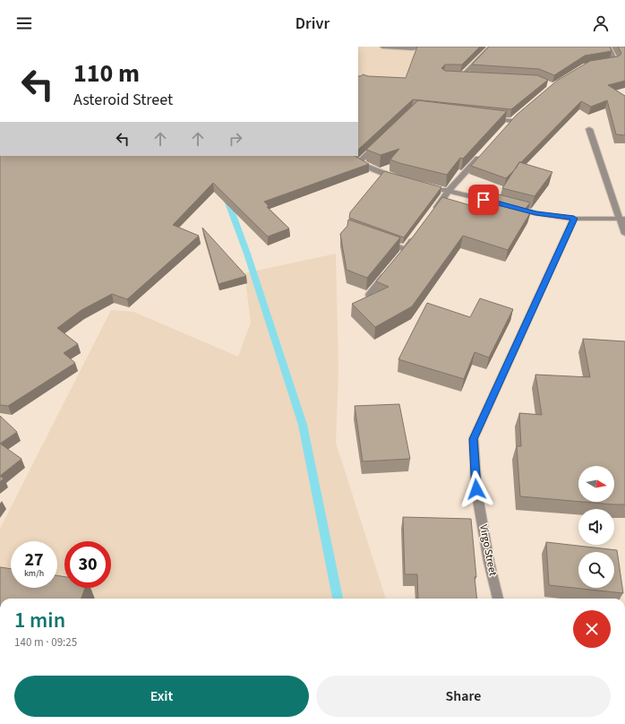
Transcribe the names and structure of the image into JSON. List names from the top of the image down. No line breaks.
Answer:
{"streets":{"street":["Virgo Street"]},"north":"right","page":{"header":"Drivr","turn":["110 m","Asteroid Street"],"speed":"27 km/h","limit":"30","heading":["1 min","140 m · 09:25"],"buttons":["Exit","Share"]}}
